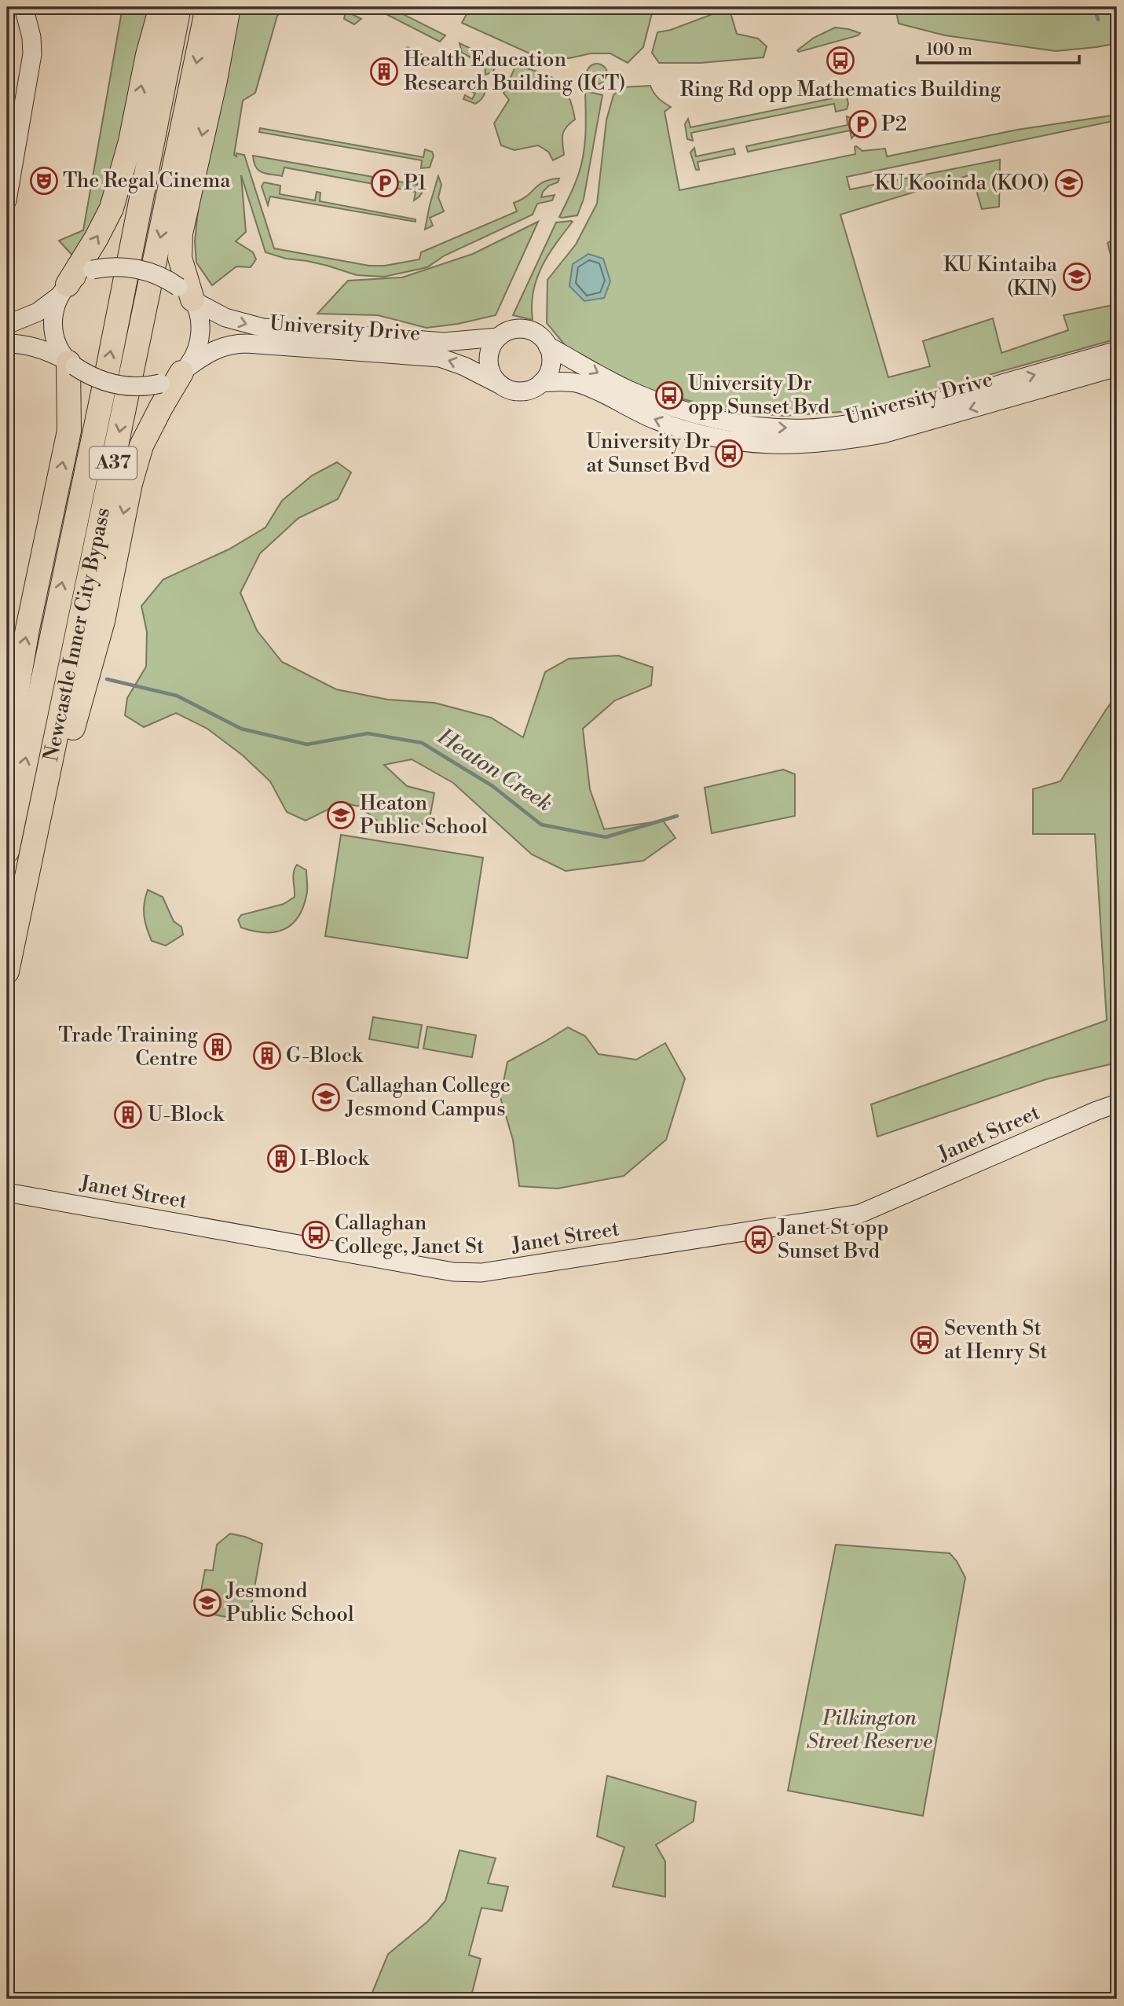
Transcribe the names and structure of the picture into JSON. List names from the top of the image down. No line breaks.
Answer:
{"streets":{"highway":["A37","Newcastle Inner City Bypass"],"main road":["University Drive","Janet Street"]},"water":["Heaton Creek"],"parks":["Pilkington Street Reserve"],"places":{"bus stop":["Ring Rd opp Mathematics Building","University Dr opp Sunset Bvd","University Dr at Sunset Bvd","Callaghan College, Janet St","Janet St opp Sunset Bvd","Seventh St at Henry St"],"building":["Health Education Research Building (ICT)","Trade Training Centre","G-Block","U-Block","I-Block"],"parking":["P2","P1"],"theatre":["The Regal Cinema"],"school or university":["KU Kooinda (KOO)","KU Kintaiba (KIN)","Heaton Public School","Callaghan College Jesmond Campus","Jesmond Public School"]},"scale_bar":"100 m"}
